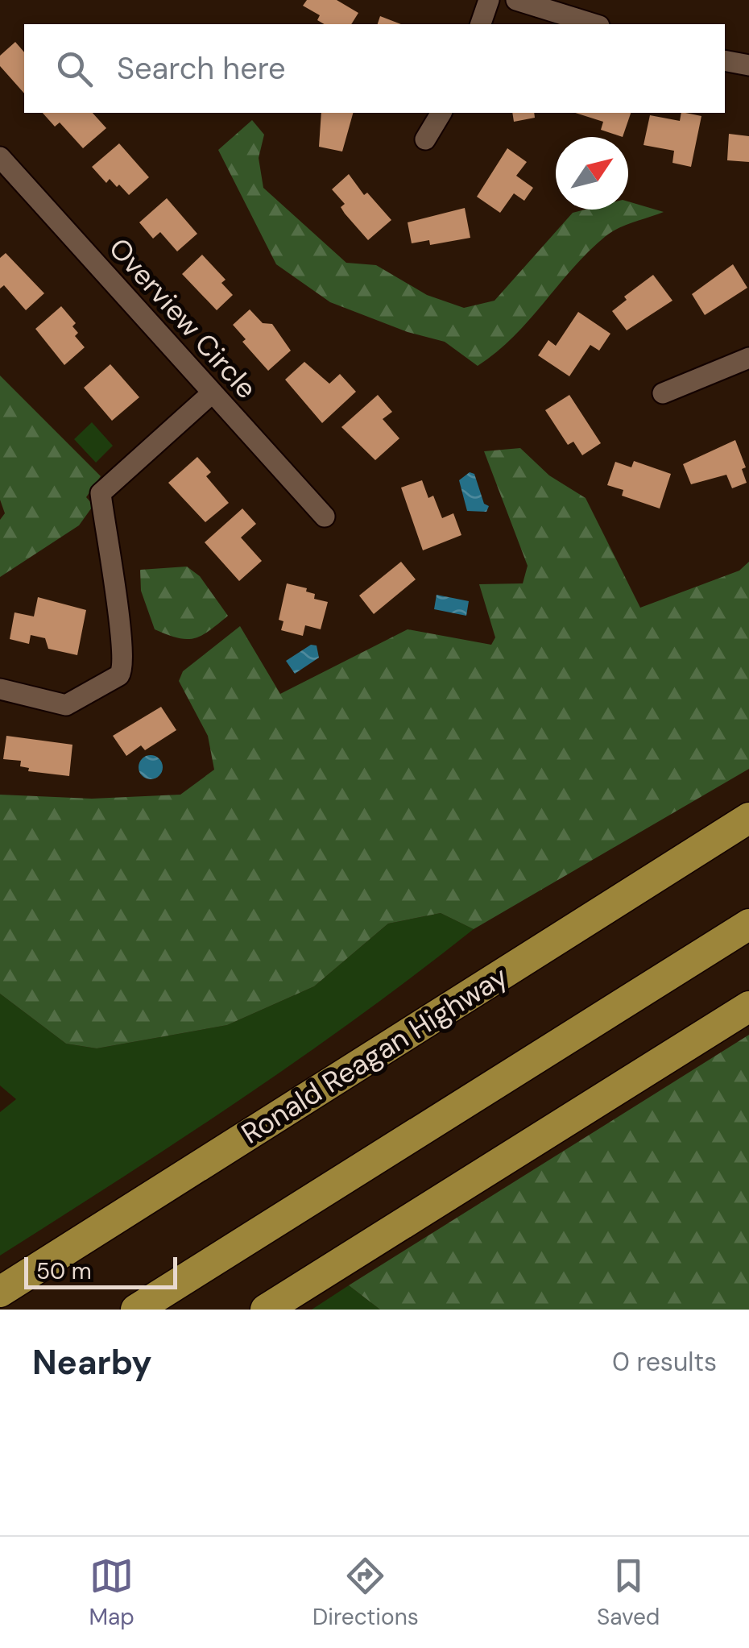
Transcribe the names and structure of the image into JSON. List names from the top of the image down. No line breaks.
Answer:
{"streets":{"highway":["Ronald Reagan Highway"],"street":["Overview Circle"]},"scale_bar":"50 m","north":"top right","page":{"search":"Search here","scale":"50 m","heading":["Nearby","0 results"],"nav":["Map","Directions","Saved"]}}
